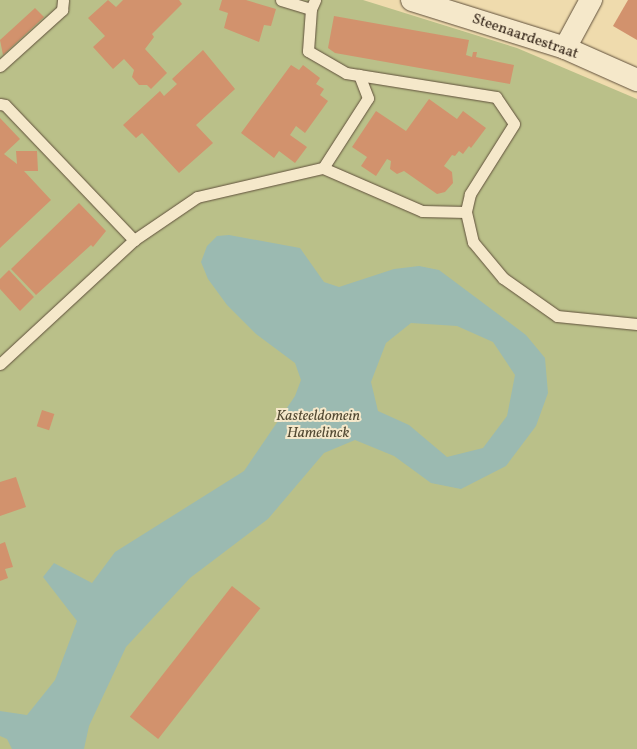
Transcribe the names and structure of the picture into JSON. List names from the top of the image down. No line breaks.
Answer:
{"streets":{"street":["Steenaardestraat"]},"parks":["Kasteeldomein Hamelinck"]}
